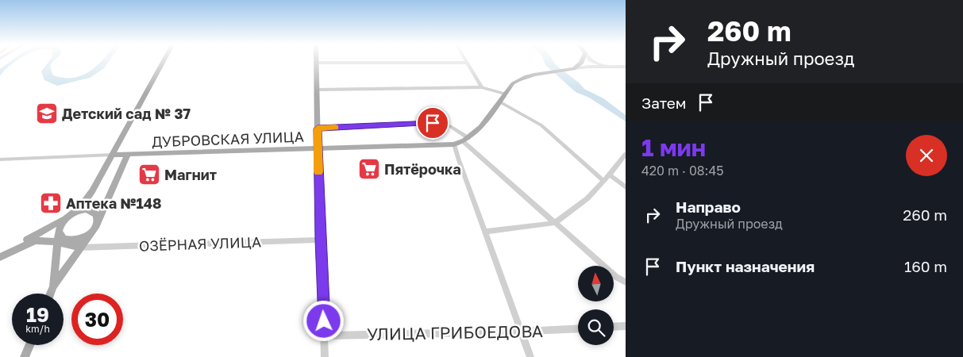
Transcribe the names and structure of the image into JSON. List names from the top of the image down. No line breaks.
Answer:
{"streets":{"main road":["ДУБРОВСКАЯ УЛИЦА"],"street":["ОЗЁРНАЯ УЛИЦА","УЛИЦА ГРИБОЕДОВА"]},"places":{"school or university":["Детский сад № 37"],"supermarket":["Пятёрочка","Магнит"],"pharmacy":["Аптека №148"]},"north":"top","page":{"turn":["260 m","Дружный проезд"],"then":"Затем","heading":["1 мин","420 m · 08:45"],"list":[{"name":"Направо","note":"Дружный проезд","value":"260 m"},{"name":"Пункт назначения","value":"160 m"}],"speed":"19 km/h","limit":"30"}}
